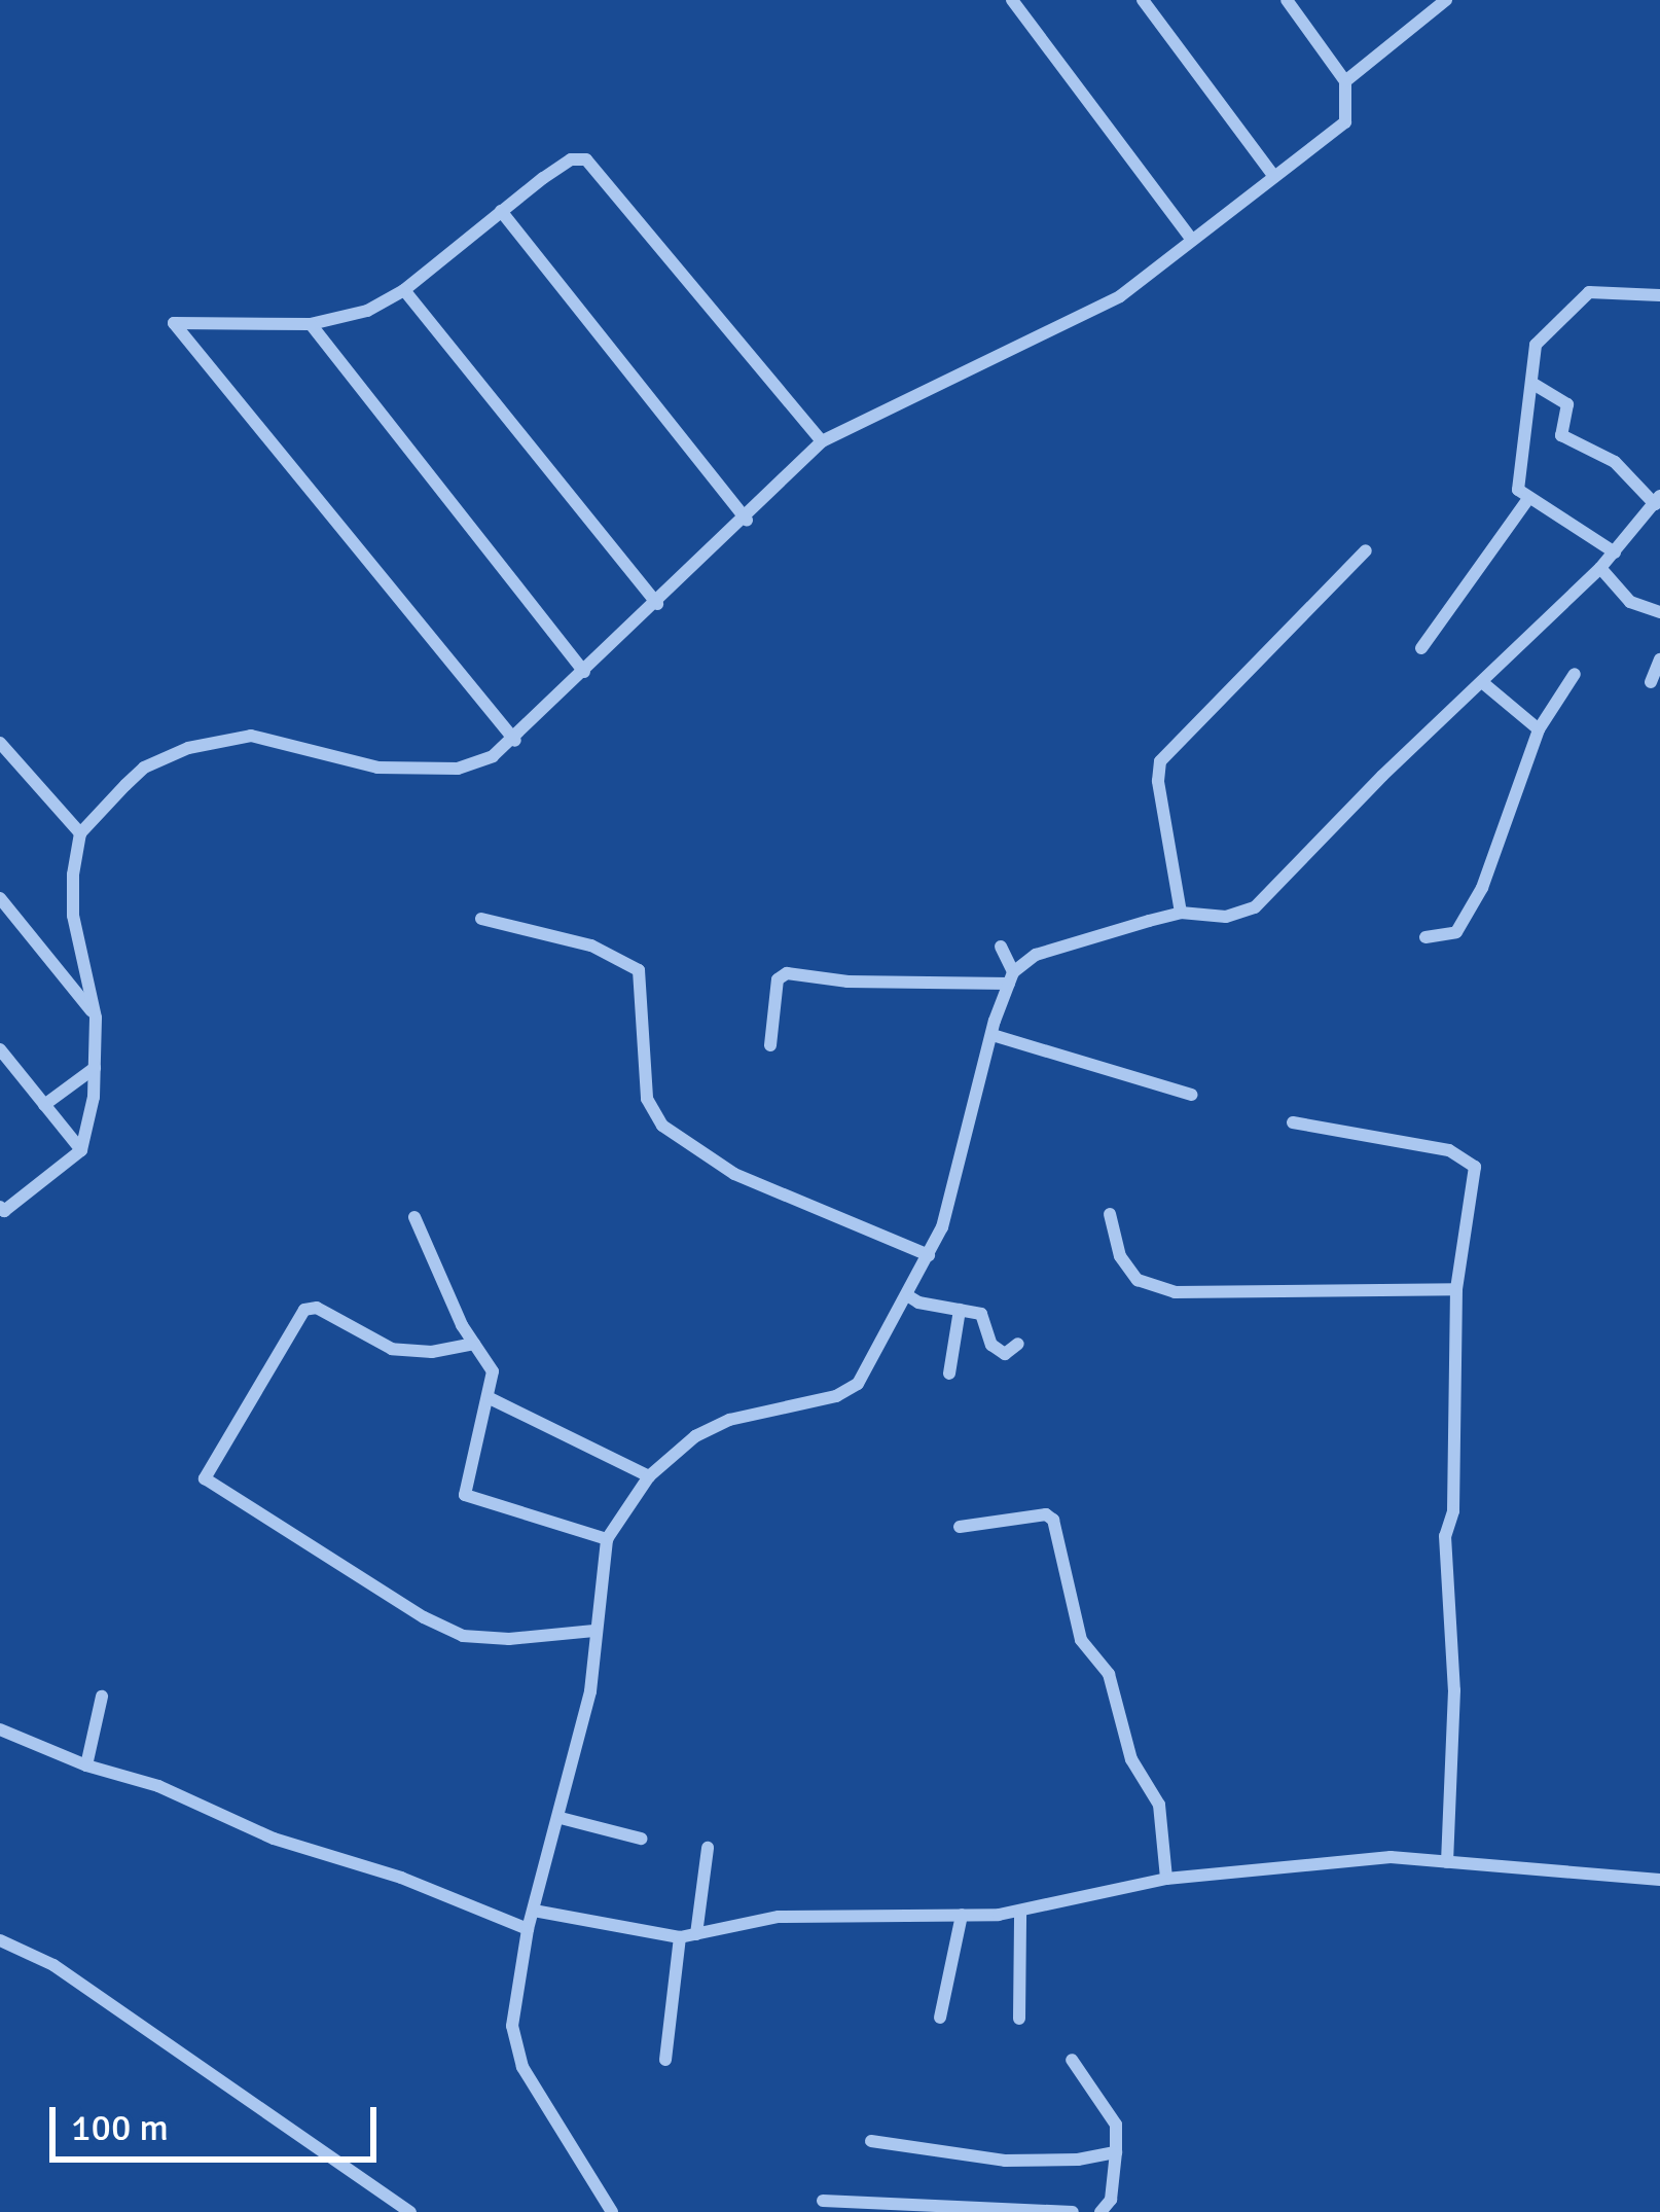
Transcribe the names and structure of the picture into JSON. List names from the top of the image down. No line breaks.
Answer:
{"scale_bar":"100 m"}
